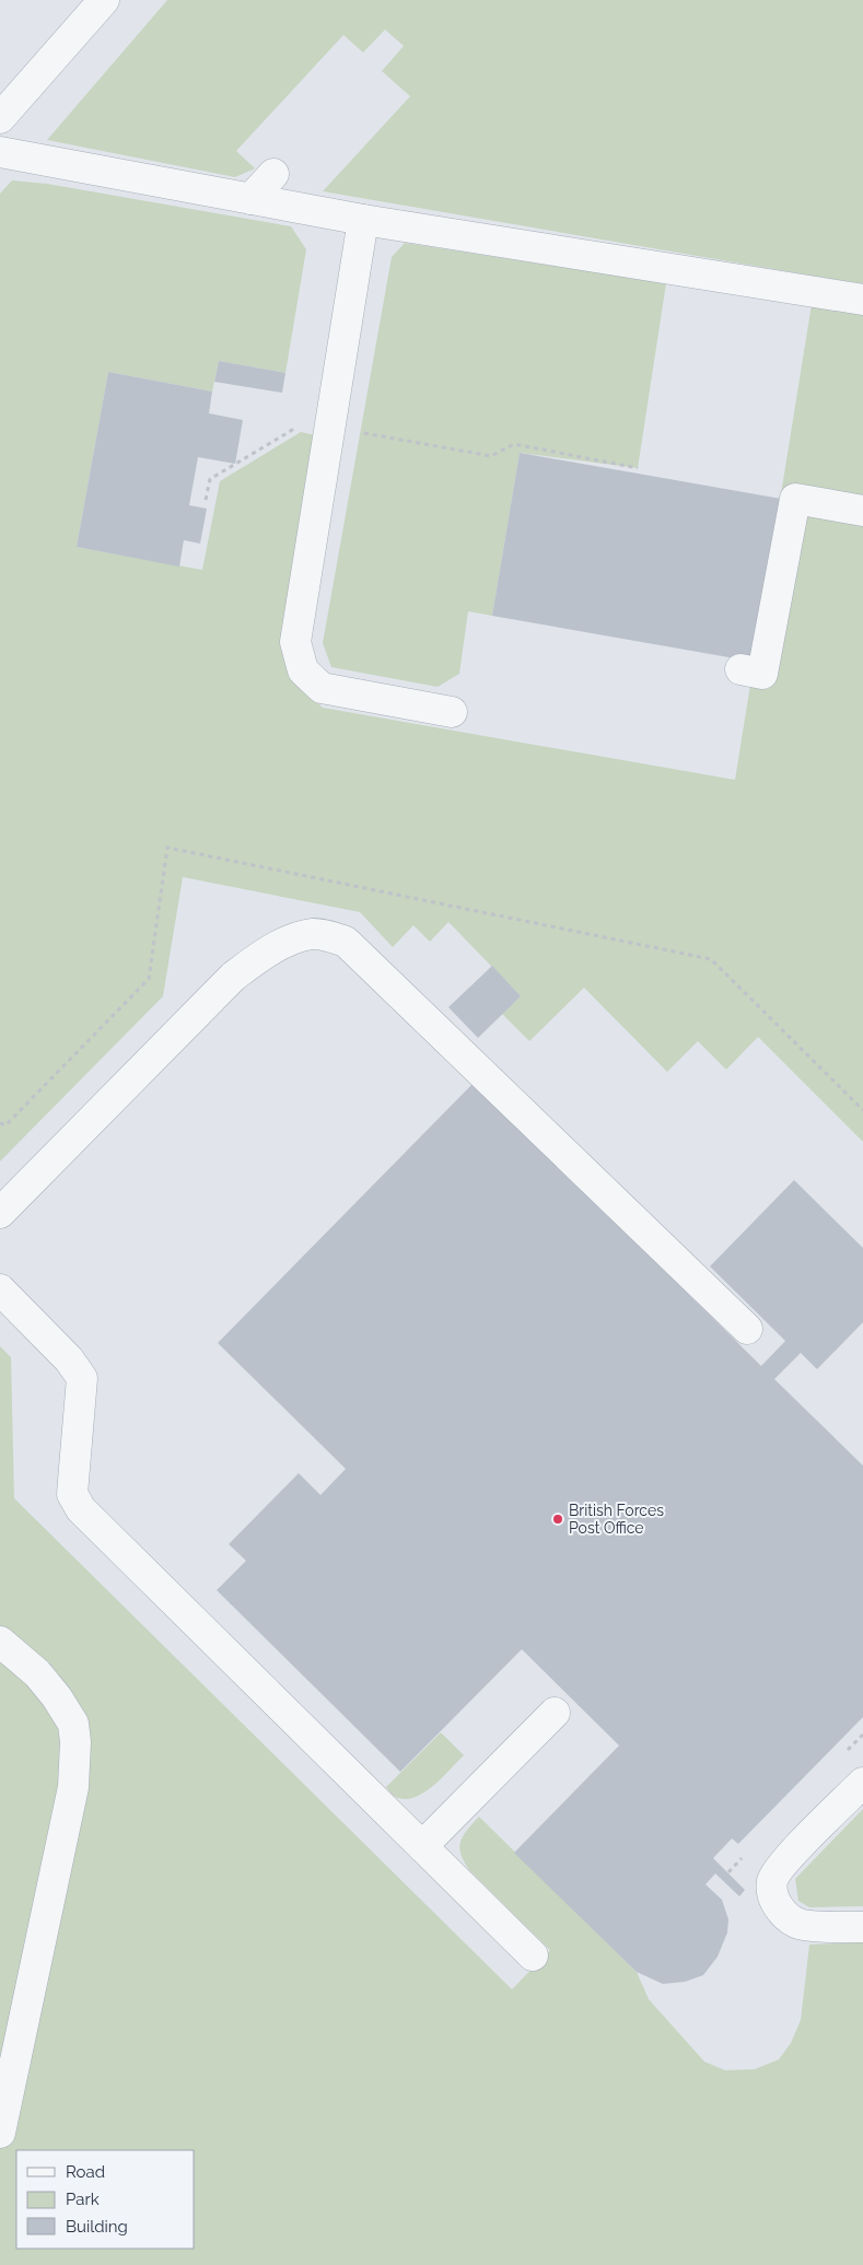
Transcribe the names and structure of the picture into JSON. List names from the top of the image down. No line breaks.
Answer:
{"places":["British Forces Post Office"],"legend":["Road","Park","Building"]}
